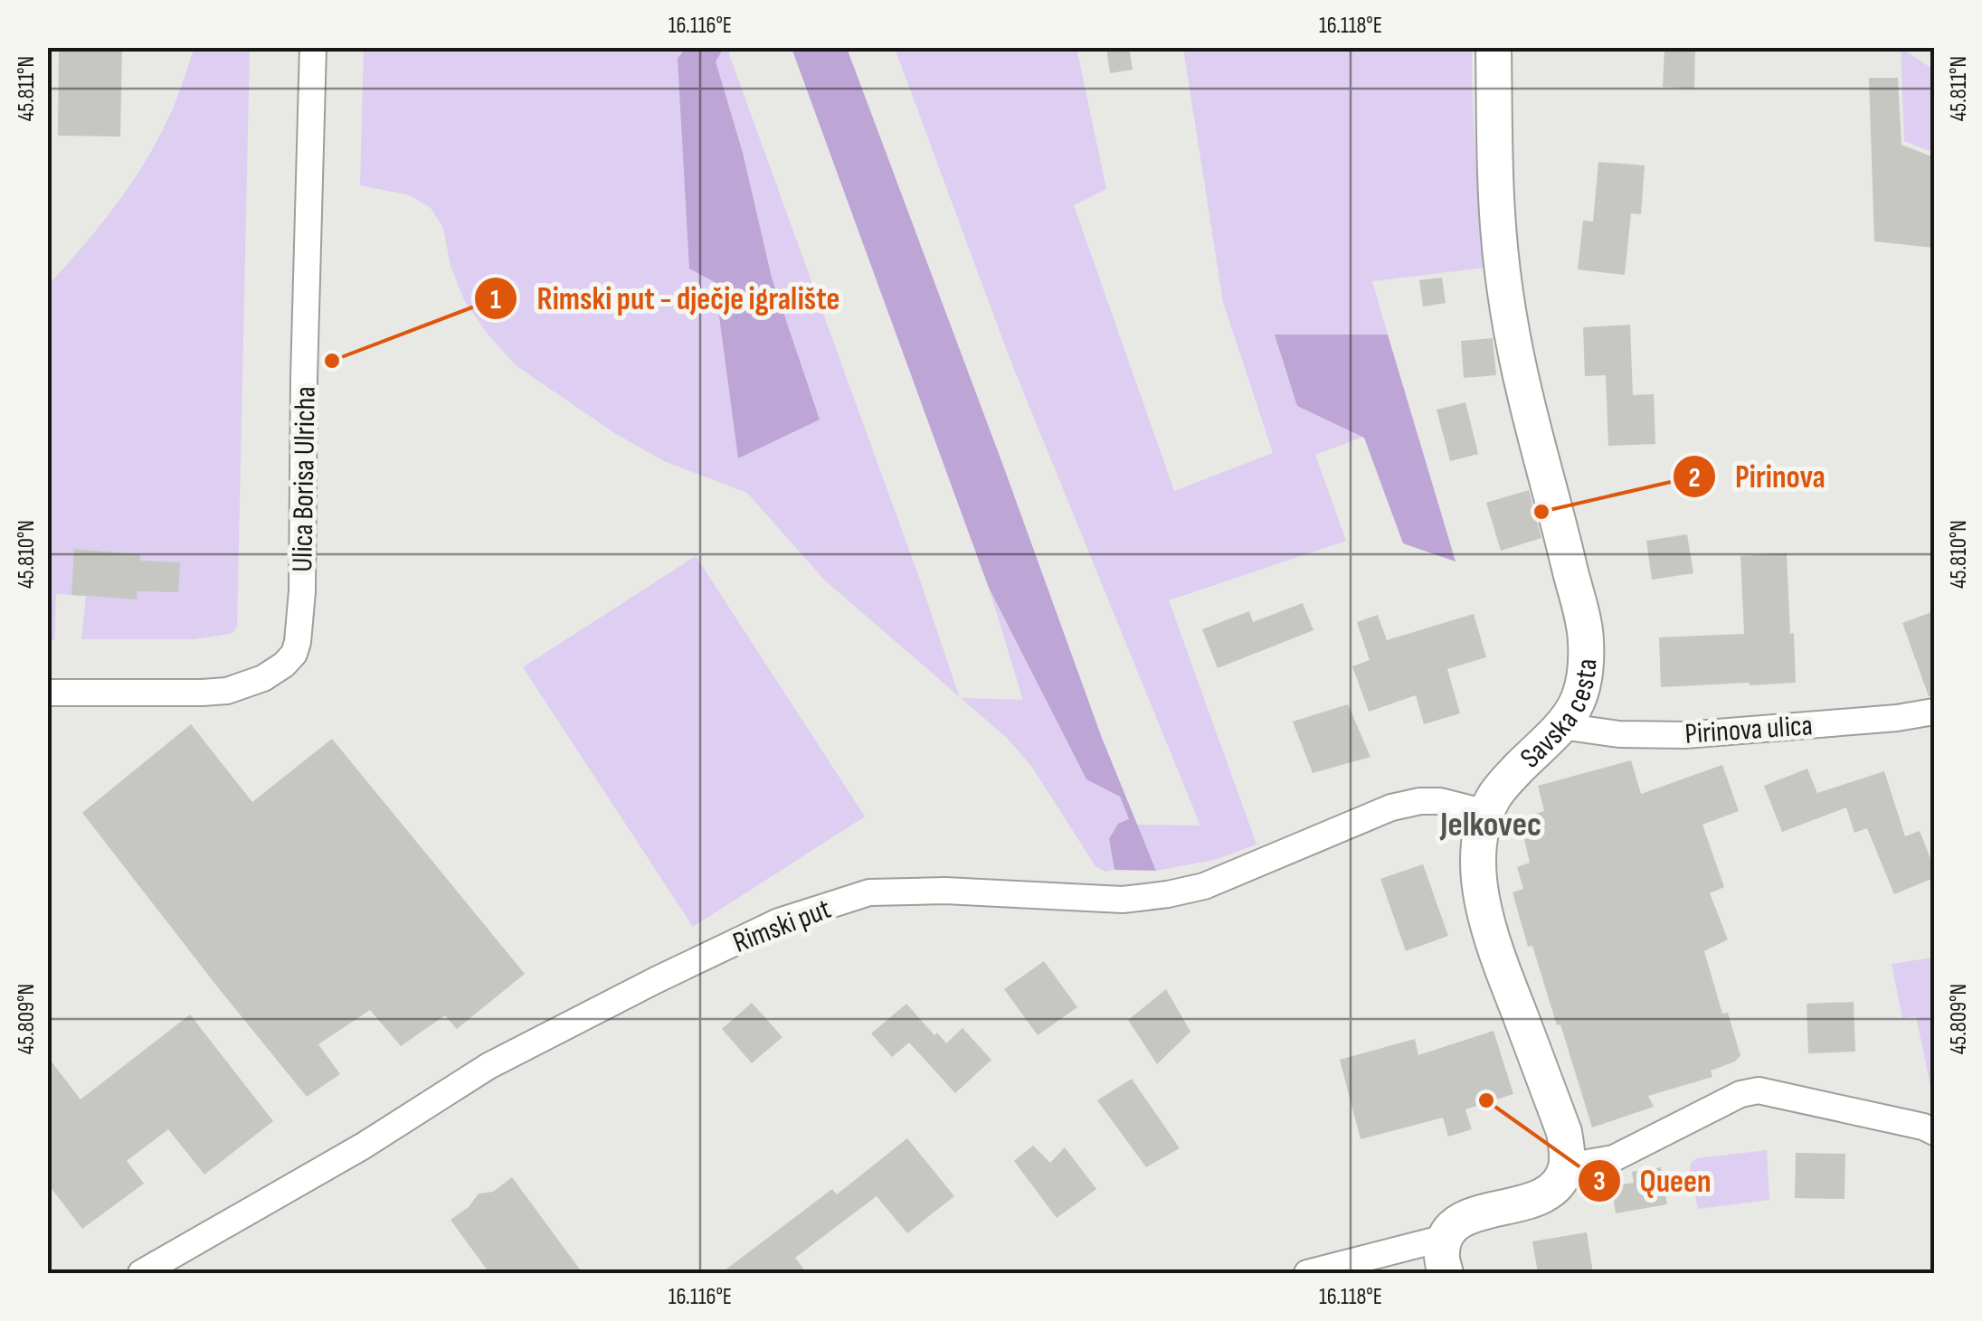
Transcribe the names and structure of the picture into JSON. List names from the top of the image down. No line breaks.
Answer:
{"streets":{"street":["Ulica Borisa Ulricha","Savska cesta","Pirinova ulica","Rimski put"]},"crossings":[["Savska cesta","Pirinova ulica"],["Savska cesta","Rimski put"]],"districts":["Jelkovec"],"places":["Rimski put - dječje igralište","Pirinova","Queen"],"coordinates":["16.116°E","16.118°E","45.811°N","45.810°N","45.809°N"]}
